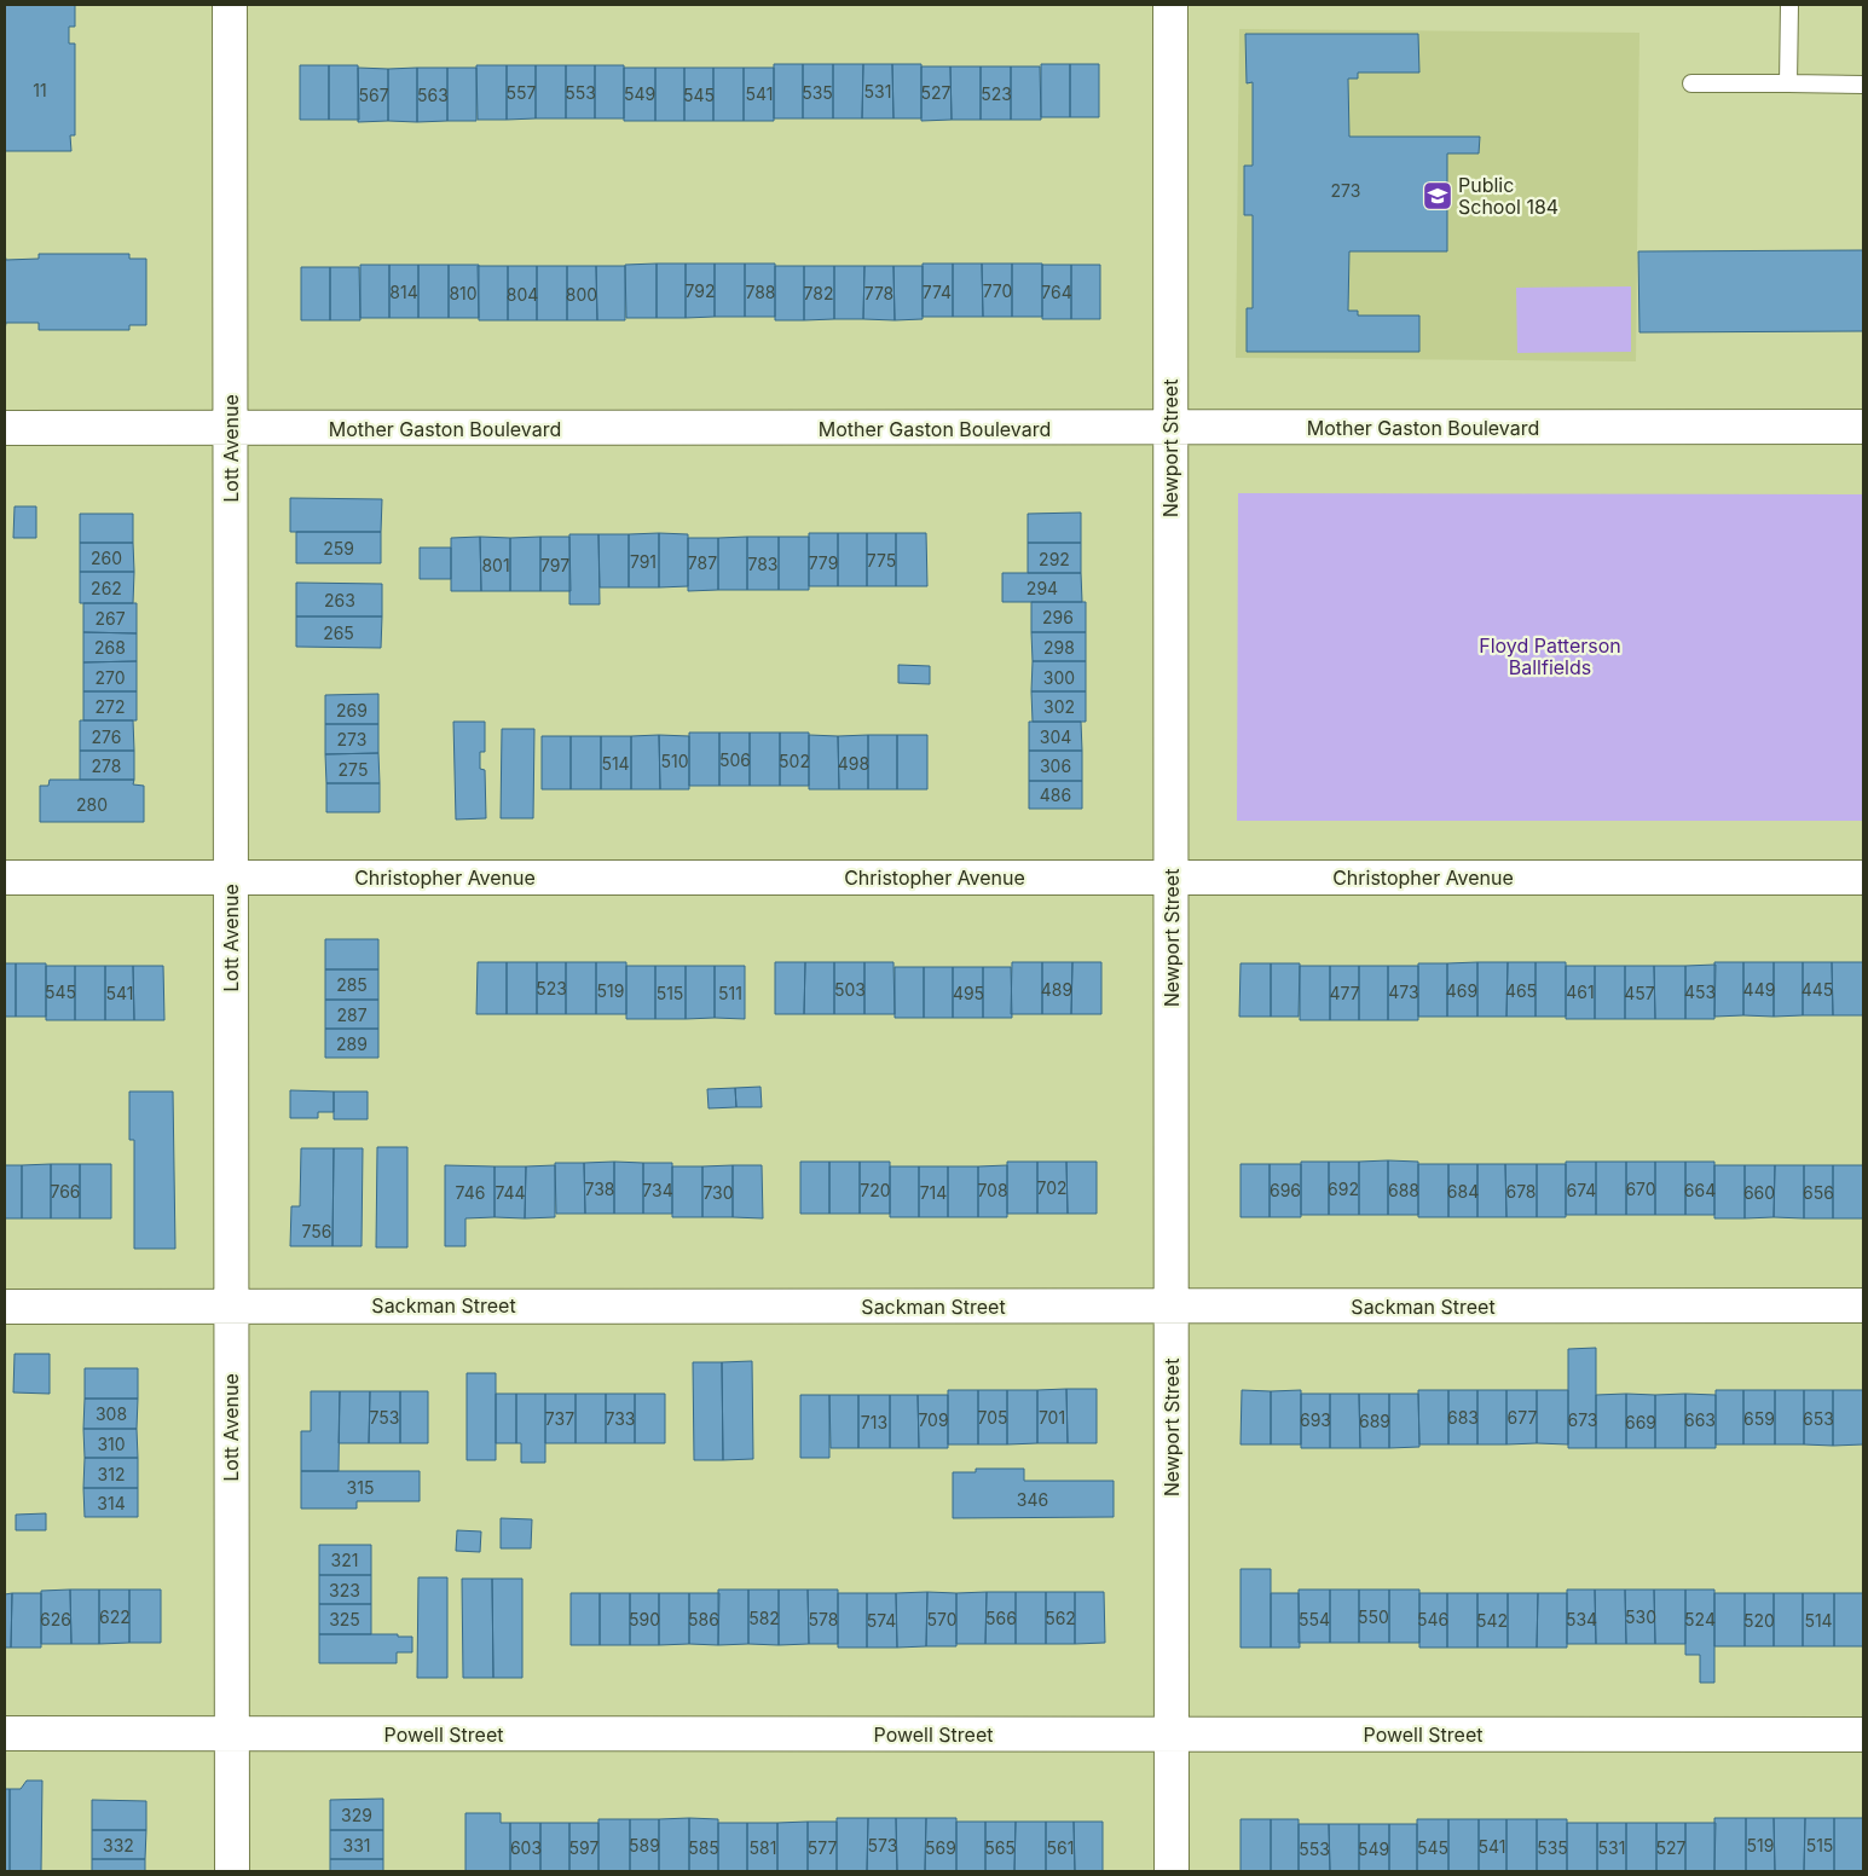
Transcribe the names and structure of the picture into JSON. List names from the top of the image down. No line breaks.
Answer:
{"streets":{"street":["Mother Gaston Boulevard","Lott Avenue","Newport Street","Christopher Avenue","Sackman Street","Powell Street"]},"crossings":[["Mother Gaston Boulevard","Lott Avenue"],["Mother Gaston Boulevard","Newport Street"],["Lott Avenue","Christopher Avenue"],["Lott Avenue","Sackman Street"],["Lott Avenue","Powell Street"],["Newport Street","Christopher Avenue"],["Newport Street","Sackman Street"],["Newport Street","Powell Street"]],"parks":["Floyd Patterson Ballfields"],"places":{"school or university":["Public School 184"]},"house_numbers":["11","531","557","553","535","527","549","541","523","567","563","545","273","792","770","814","788","774","764","810","782","778","804","800","259","260","292","775","791","787","779","783","801","797","262","294","263","296","267","265","268","298","270","300","272","302","269","276","304","273","506","510","502","514","498","278","306","275","486","280","285","523","503","489","449","445","519","469","465","545","473","461","453","541","515","511","495","477","457","287","289","702","738","692","670","734","720","708","696","688","674","664","766","684","678","746","744","730","714","660","656","756","308","753","705","701","683","677","737","733","659","653","709","693","673","663","689","713","669","310","312","315","346","314","321","323","622","550","530","582","566","562","626","325","590","586","578","570","554","546","534","524","574","542","520","514","329","332","331","589","573","519","515","541","603","597","585","581","577","569","565","561","545","535","531","527","553","549"]}
